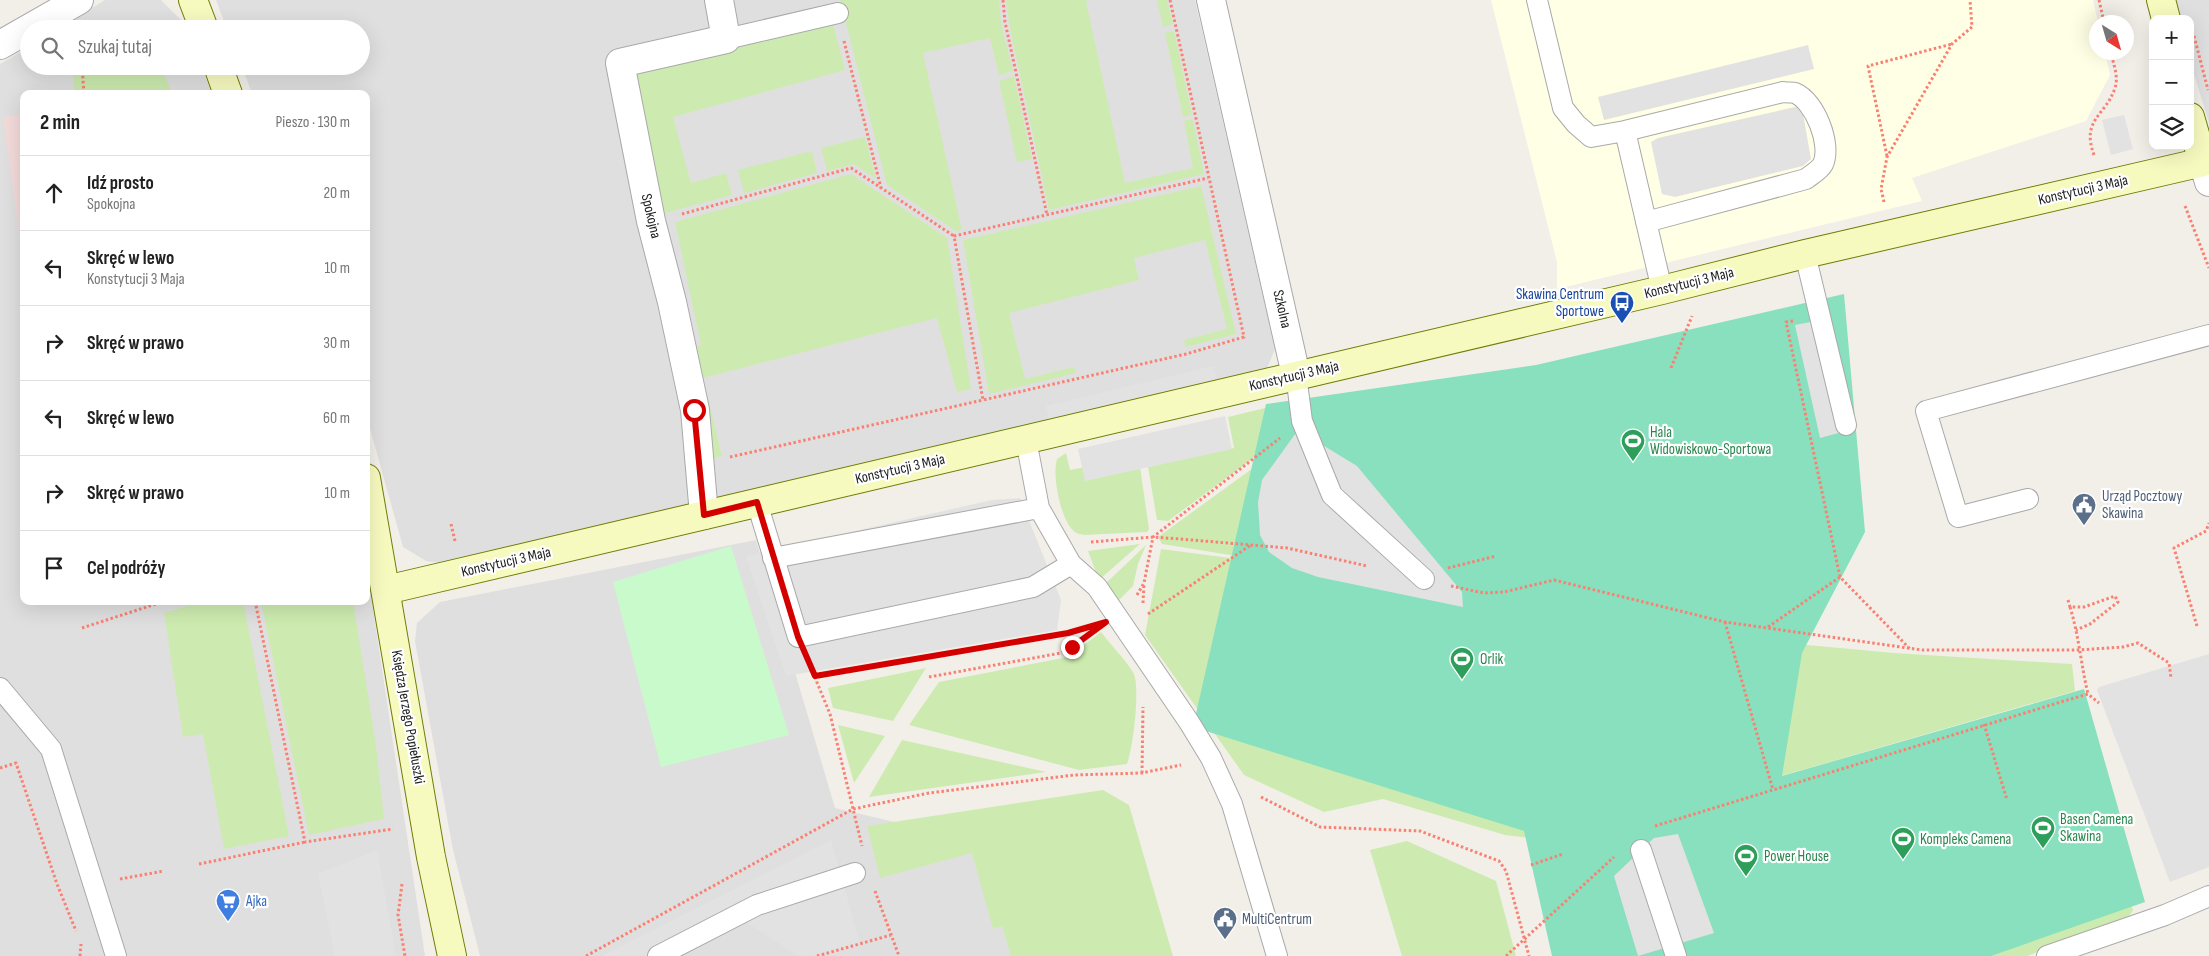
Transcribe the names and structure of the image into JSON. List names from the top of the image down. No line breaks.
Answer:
{"streets":{"street":["Konstytucji 3 Maja","Spokojna","Szkolna","Księdza Jerzego Popiełuszki"]},"crossings":[["Konstytucji 3 Maja","Spokojna"],["Konstytucji 3 Maja","Szkolna"],["Konstytucji 3 Maja","Księdza Jerzego Popiełuszki"]],"places":{"bus stop":["Skawina Centrum Sportowe"],"sports":["Hala Widowiskowo-Sportowa","Orlik","Basen Camena Skawina","Kompleks Camena","Power House"],"public building":["Urząd Pocztowy Skawina","MultiCentrum"],"supermarket":["Ajka"]},"north":"bottom right","page":{"map_buttons":["+","−"],"search":"Szukaj tutaj","heading":["2 min","Pieszo · 130 m"],"list":[["Idź prosto","Spokojna","20 m"],["Skręć w lewo","Konstytucji 3 Maja","10 m"],["Skręć w prawo","30 m"],["Skręć w lewo","60 m"],["Skręć w prawo","10 m"],"Cel podróży"]}}
